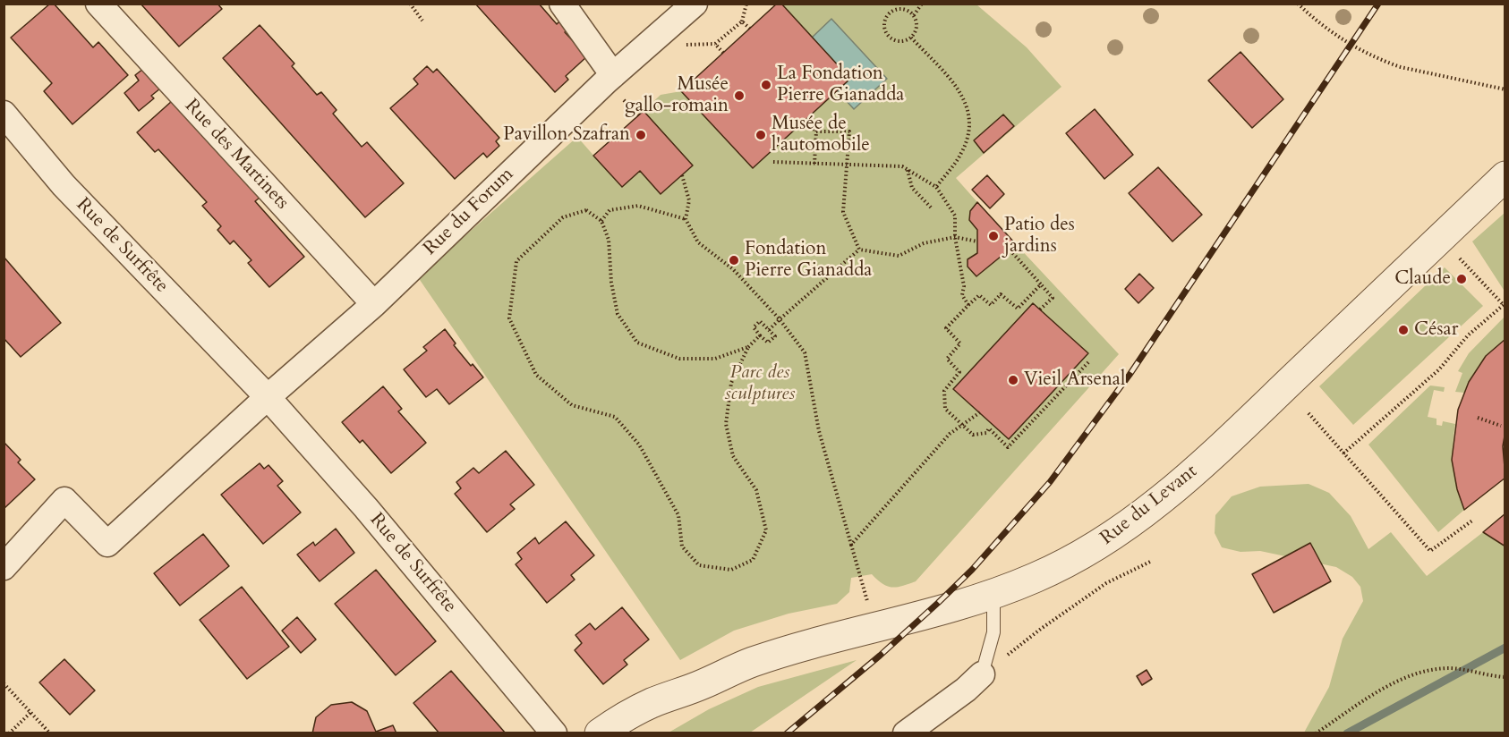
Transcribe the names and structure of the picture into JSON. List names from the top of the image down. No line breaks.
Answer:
{"streets":{"street":["Rue des Martinets","Rue du Forum","Rue de Surfrête","Rue du Levant"]},"crossings":[["Rue des Martinets","Rue du Forum"],["Rue du Forum","Rue de Surfrête"]],"parks":["Parc des sculptures"],"places":["La Fondation Pierre Gianadda","Musée gallo-romain","Pavillon Szafran","Musée de l'automobile","Patio des jardins","Fondation Pierre Gianadda","Claude","César","Vieil Arsenal"]}
